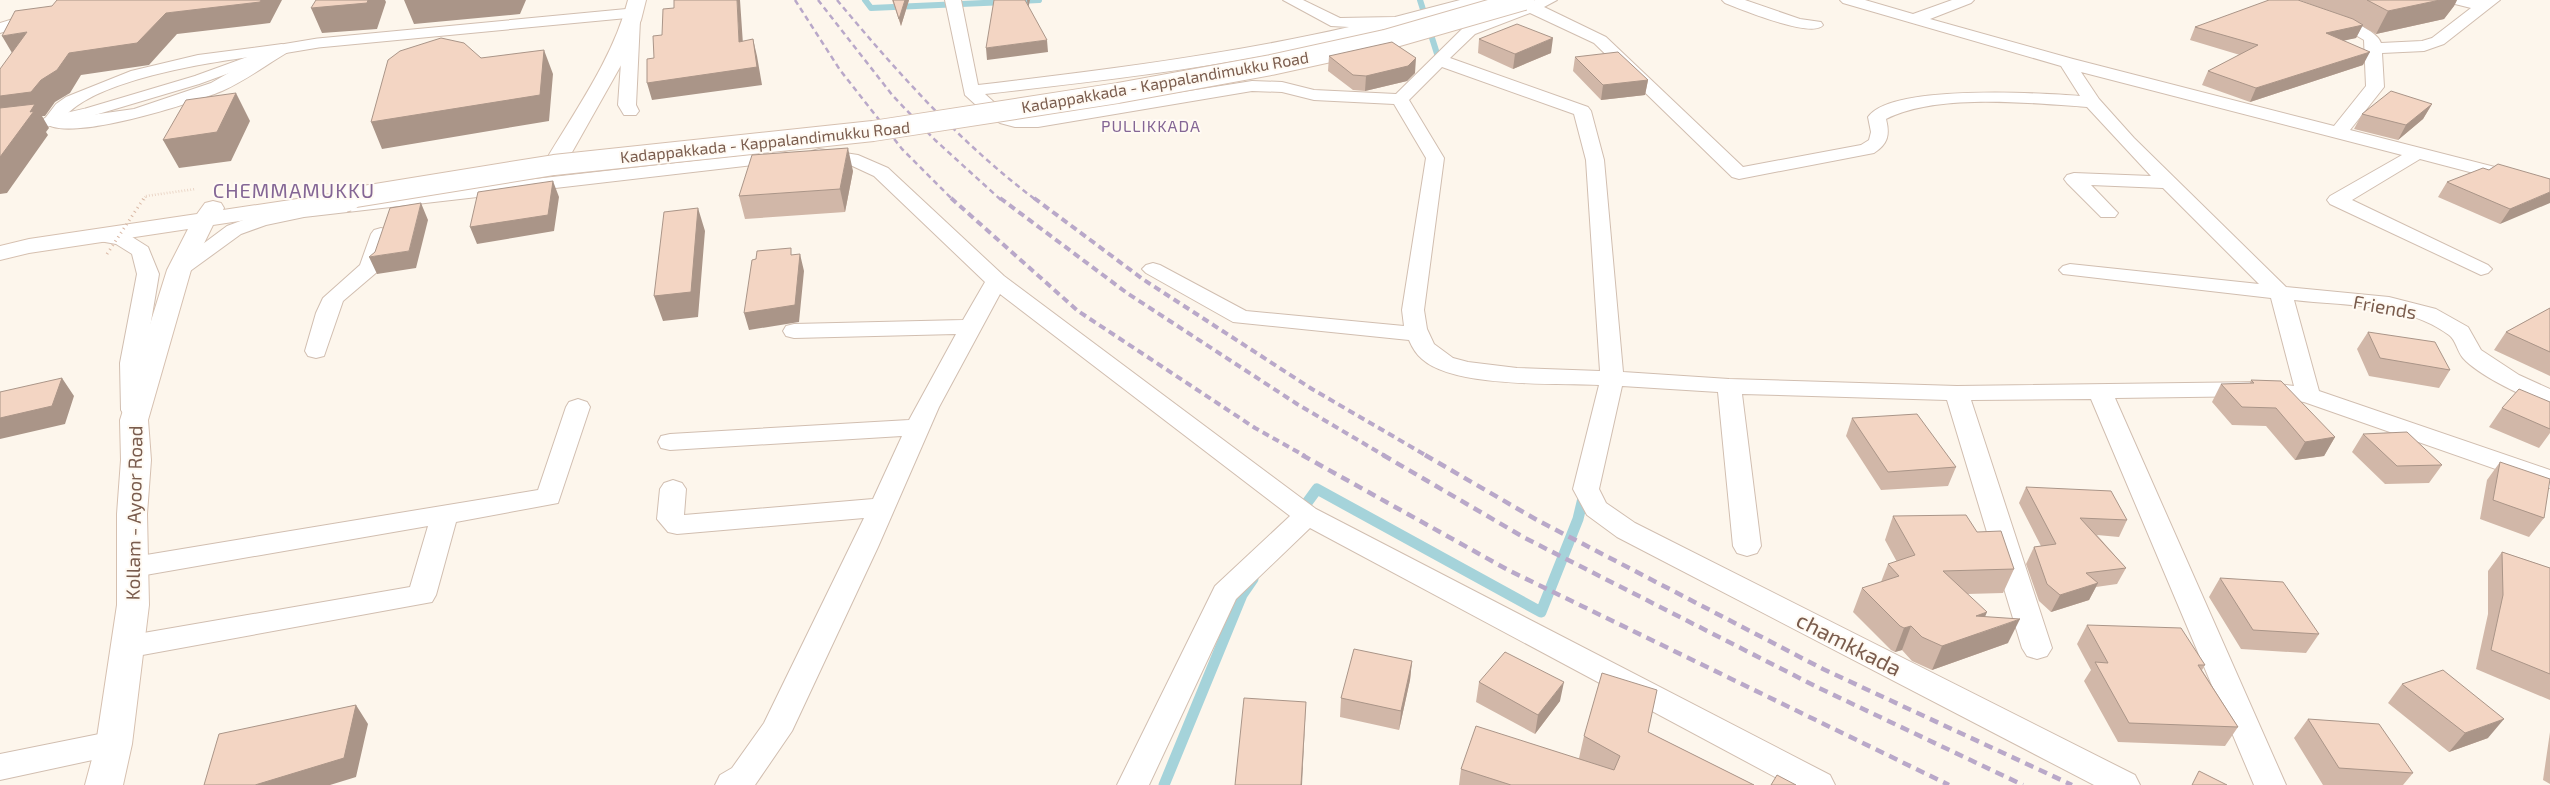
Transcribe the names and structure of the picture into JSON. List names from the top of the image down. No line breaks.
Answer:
{"streets":{"main road":["Kadappakkada - Kappalandimukku Road","Kollam - Ayoor Road"],"street":["Friends","chamkkada"]},"crossings":[["Kadappakkada - Kappalandimukku Road","Kollam - Ayoor Road"]],"districts":["PULLIKKADA","CHEMMAMUKKU"]}
